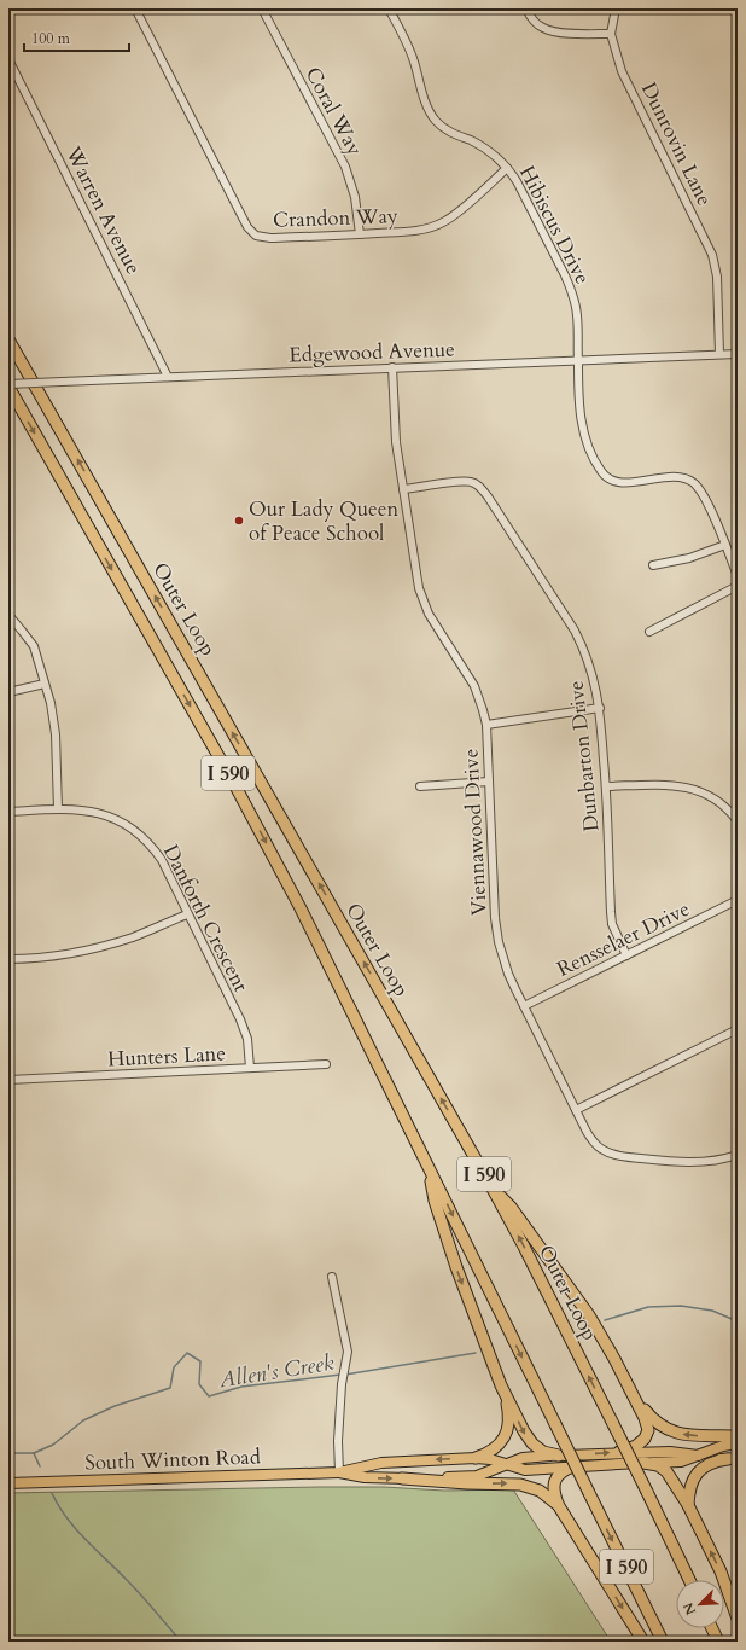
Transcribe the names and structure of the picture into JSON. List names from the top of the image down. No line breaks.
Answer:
{"streets":{"highway":["Outer Loop","I 590"],"main road":["South Winton Road"],"street":["Coral Way","Dunrovin Lane","Warren Avenue","Crandon Way","Hibiscus Drive","Edgewood Avenue","Dunbarton Drive","Viennawood Drive","Danforth Crescent","Rensselaer Drive","Hunters Lane"]},"crossings":[["Coral Way","Crandon Way"],["Dunrovin Lane","Edgewood Avenue"],["Warren Avenue","Edgewood Avenue"],["Crandon Way","Hibiscus Drive"],["Hibiscus Drive","Edgewood Avenue"],["Edgewood Avenue","Outer Loop"],["Edgewood Avenue","Viennawood Drive"],["Dunbarton Drive","Viennawood Drive"],["Dunbarton Drive","Rensselaer Drive"],["Viennawood Drive","Rensselaer Drive"],["Danforth Crescent","Hunters Lane"]],"water":["Allen's Creek"],"places":["Our Lady Queen of Peace School"],"scale_bar":"100 m","north":"bottom left"}
